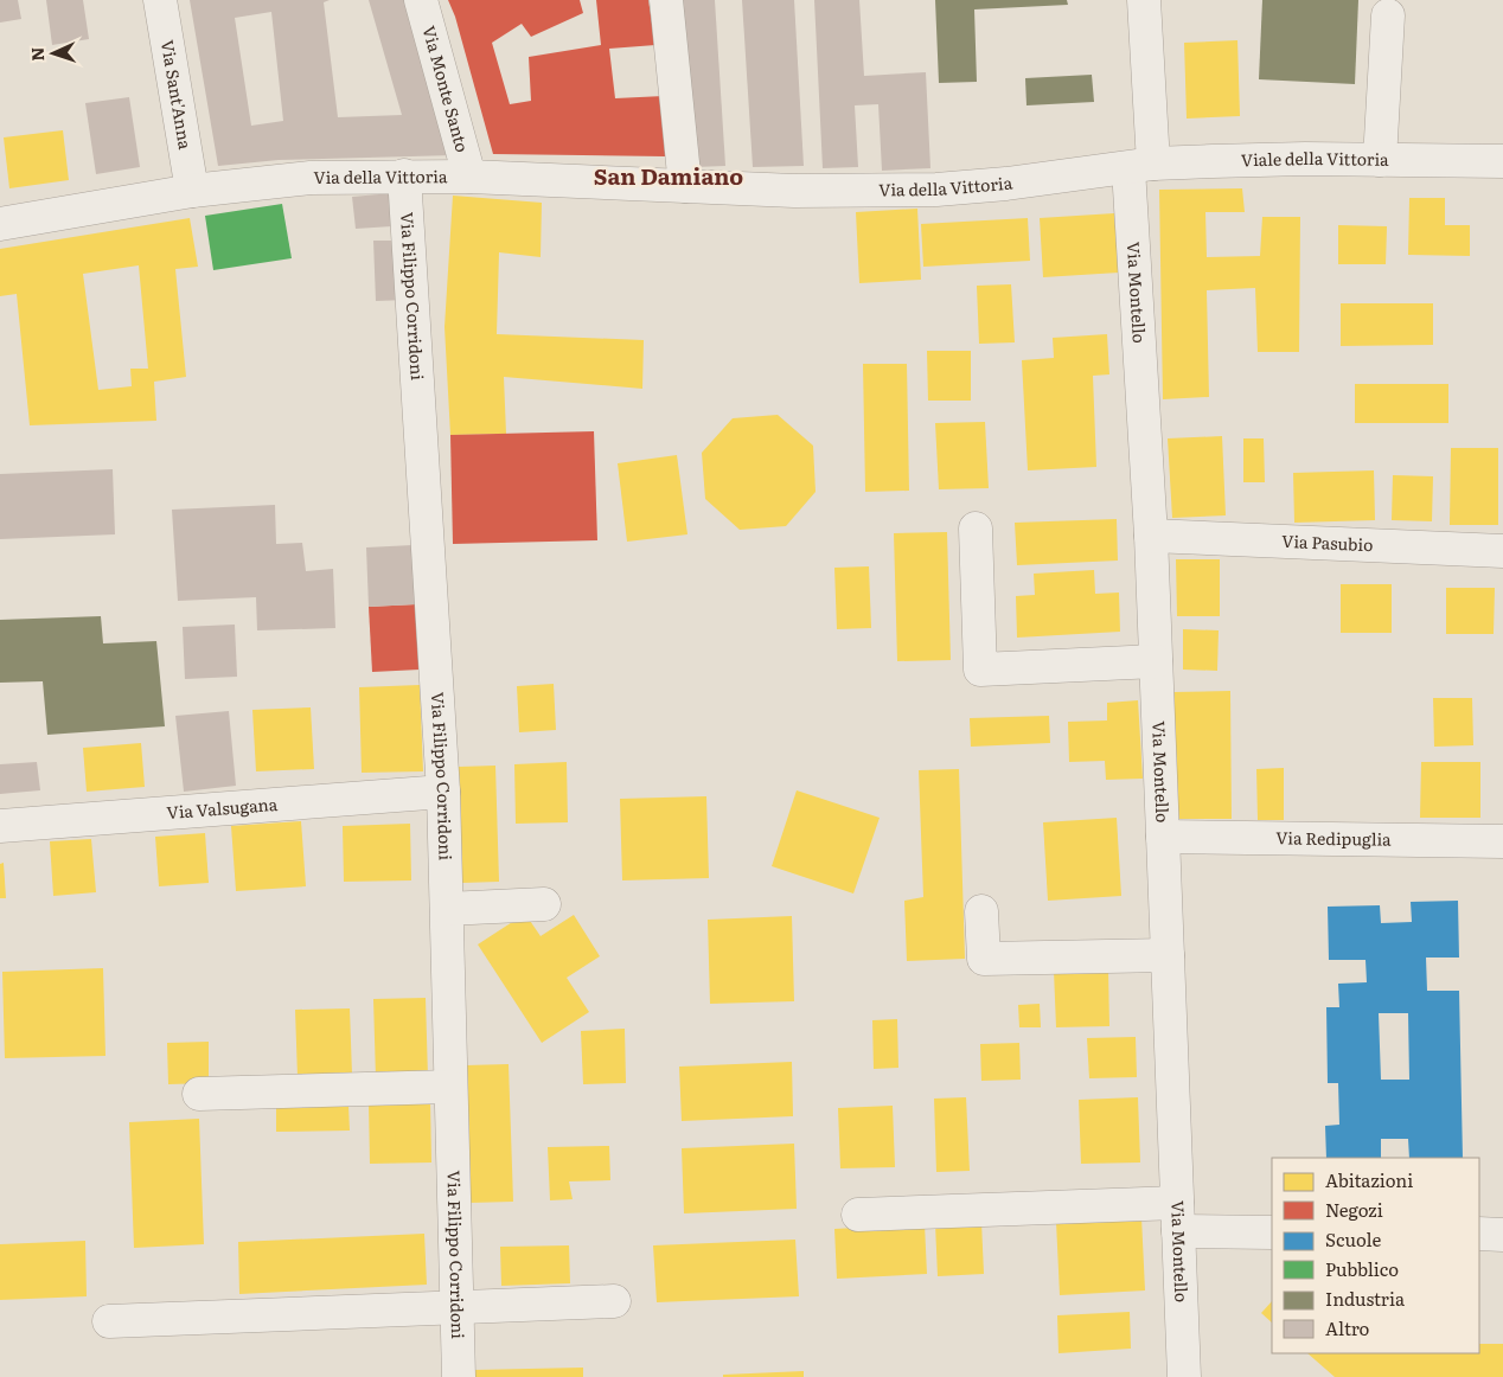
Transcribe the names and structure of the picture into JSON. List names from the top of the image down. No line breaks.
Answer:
{"streets":{"street":["Via Monte Santo","Via Sant'Anna","Viale della Vittoria","Via della Vittoria","Via Montello","Via Filippo Corridoni","Via Pasubio","Via Valsugana","Via Redipuglia"]},"crossings":[["Via Monte Santo","Via della Vittoria"],["Via Sant'Anna","Via della Vittoria"],["Viale della Vittoria","Via della Vittoria"],["Viale della Vittoria","Via Montello"],["Via della Vittoria","Via Montello"],["Via della Vittoria","Via Filippo Corridoni"],["Via Montello","Via Pasubio"],["Via Montello","Via Redipuglia"],["Via Filippo Corridoni","Via Valsugana"]],"districts":["San Damiano"],"legend":["Abitazioni","Negozi","Scuole","Pubblico","Industria","Altro"],"north":"left"}
